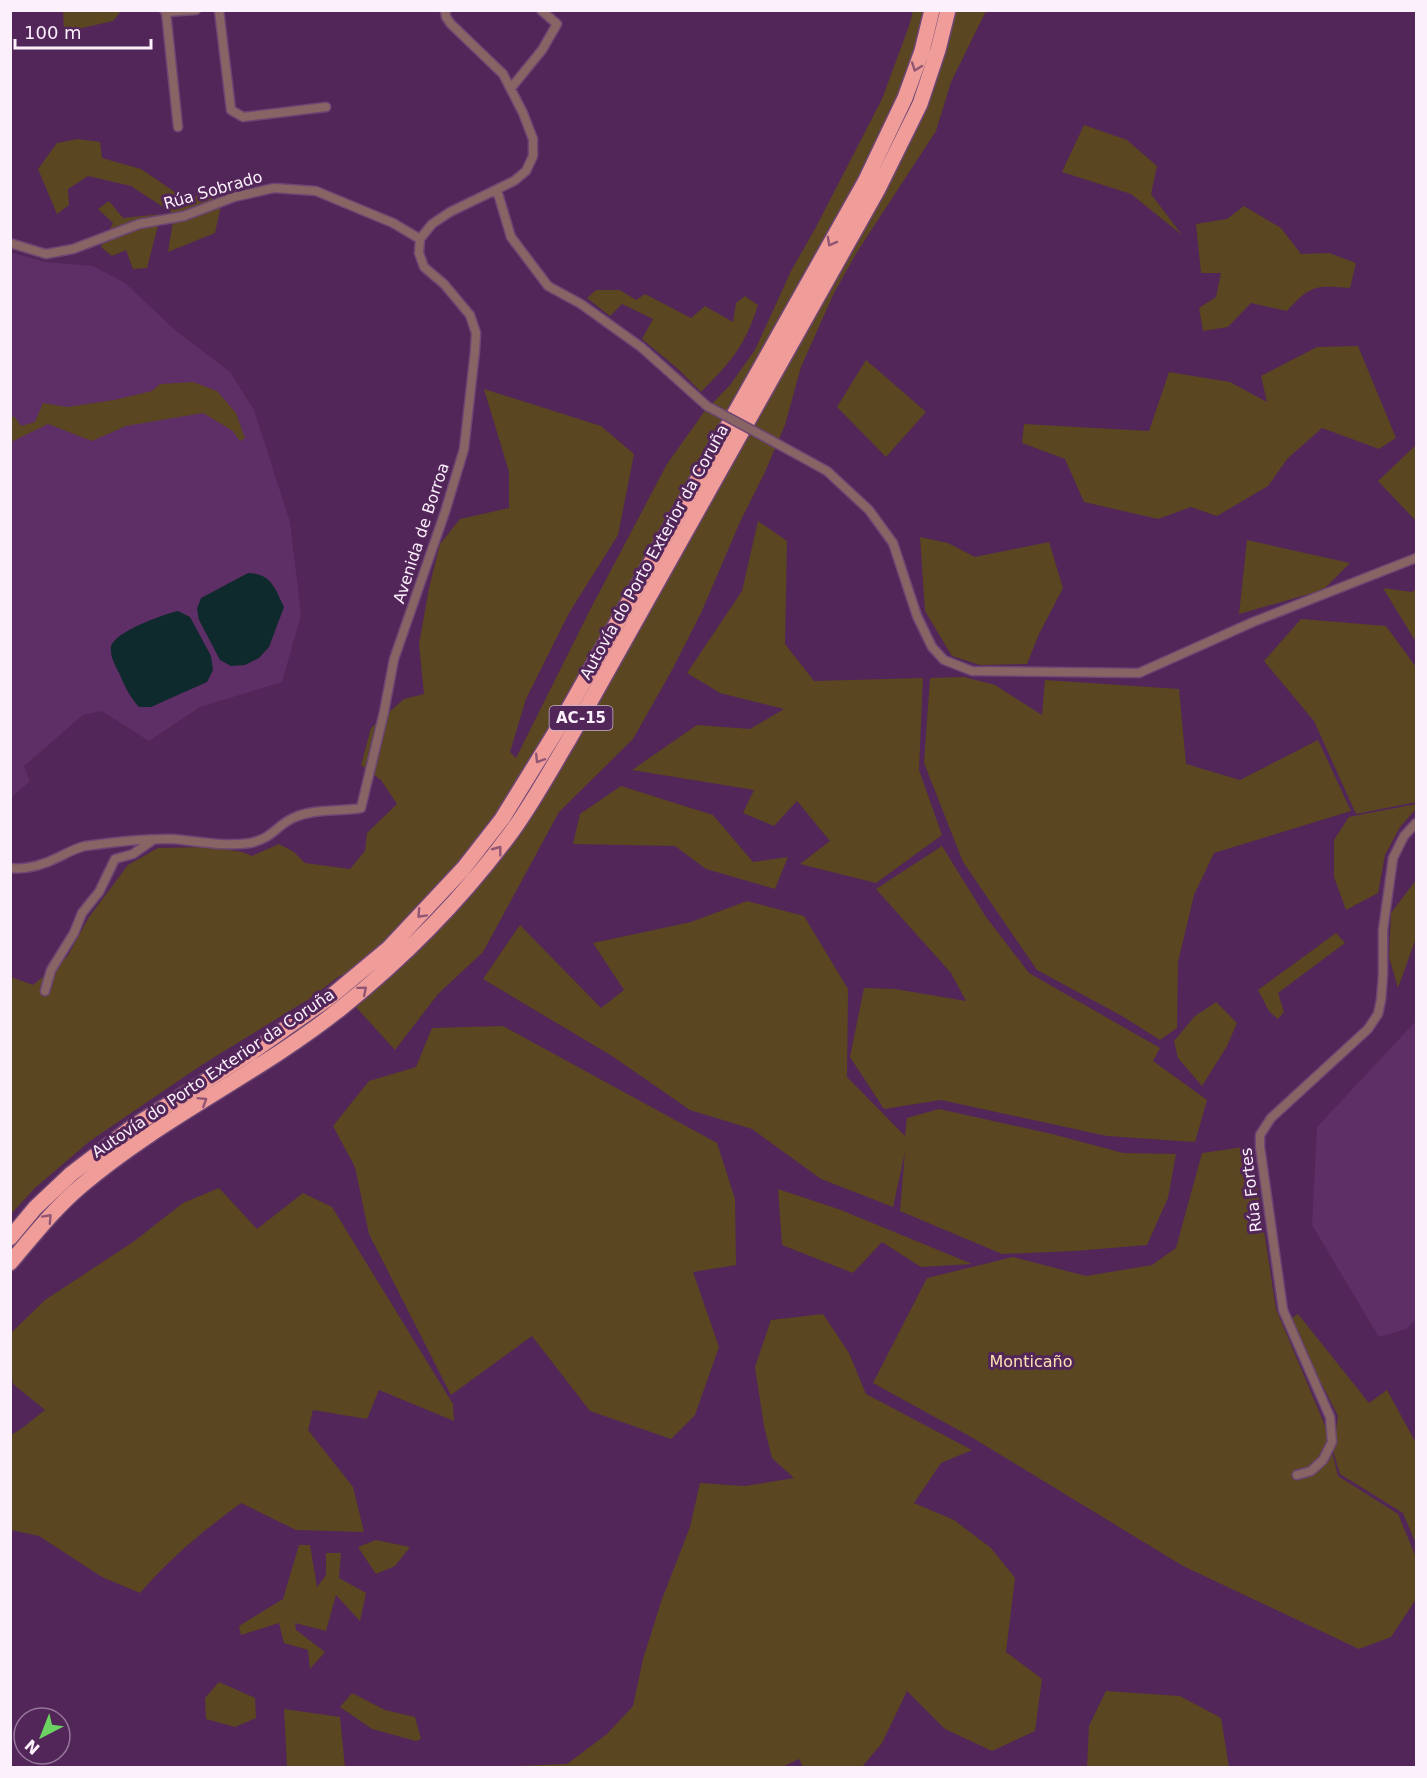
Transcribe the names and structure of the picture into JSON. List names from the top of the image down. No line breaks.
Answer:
{"streets":{"highway":["Autovía do Porto Exterior da Coruña","AC-15"],"street":["Rúa Sobrado","Avenida de Borroa","Rúa Fortes"]},"crossings":[["Rúa Sobrado","Avenida de Borroa"]],"parks":["Monticaño"],"scale_bar":"100 m","north":"bottom left"}
